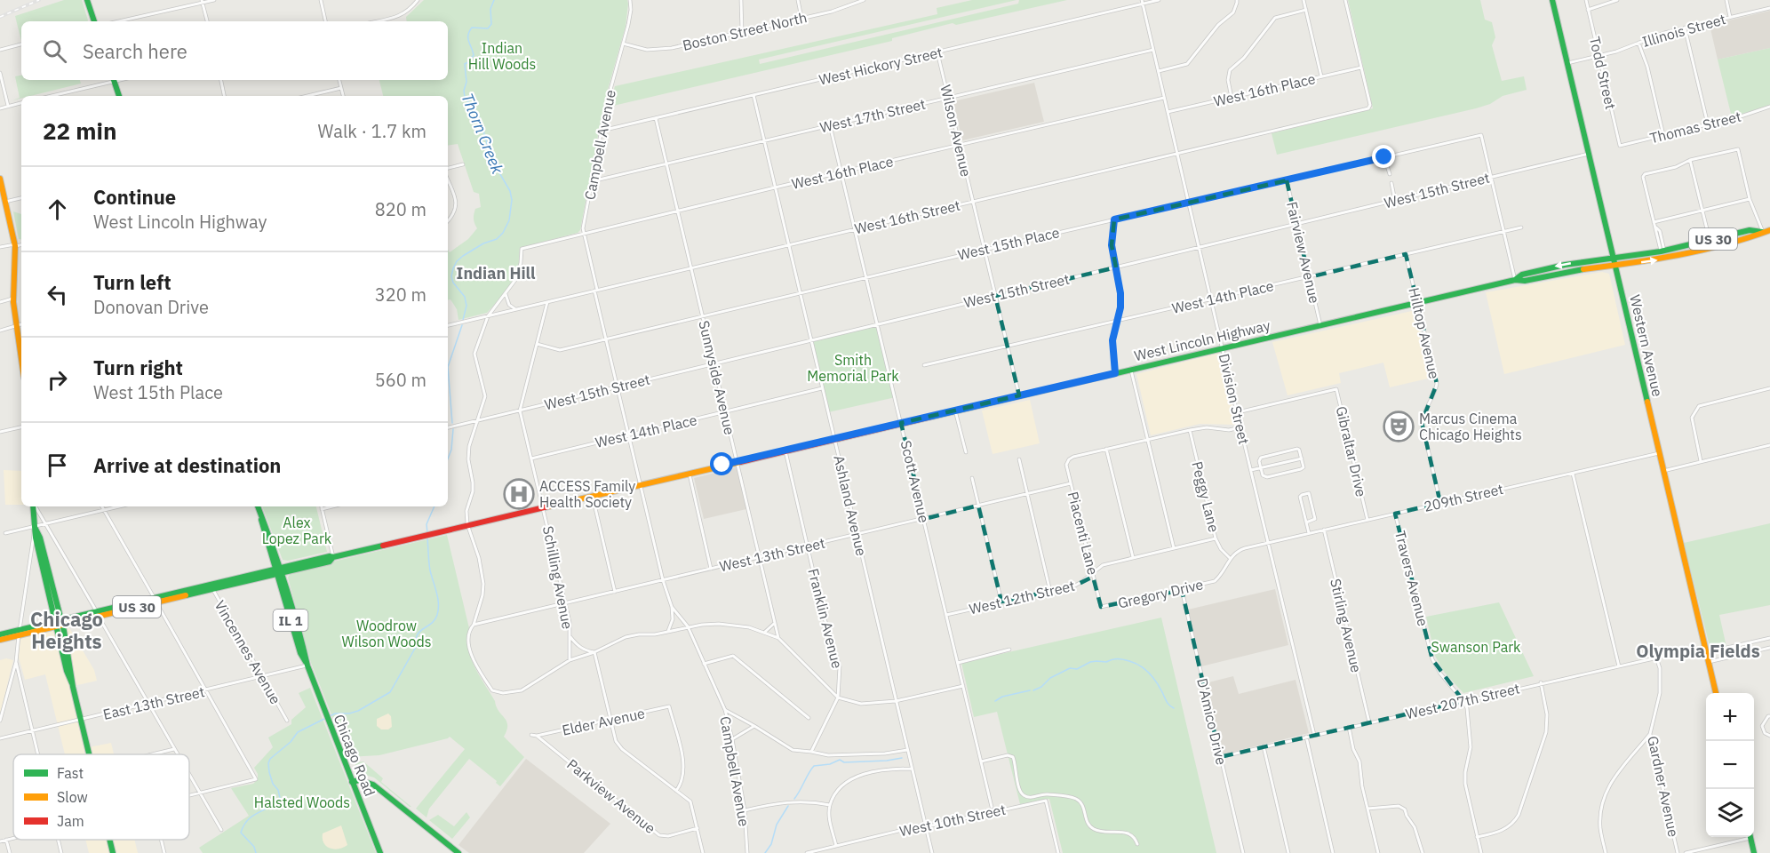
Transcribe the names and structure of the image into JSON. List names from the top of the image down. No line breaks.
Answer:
{"streets":{"main road":["US 30","West Lincoln Highway","Western Avenue","IL 1","Chicago Road"],"street":["Illinois Street","Boston Street North","West Hickory Street","Todd Street","West 16th Place","West 17th Street","Thomas Street","Wilson Avenue","Campbell Avenue","West 15th Street","West 16th Street","West 15th Place","Fairview Avenue","West 14th Place","Hilltop Avenue","Sunnyside Avenue","Division Street","Gibraltar Drive","Scott Avenue","Peggy Lane","209th Street","Ashland Avenue","Piacenti Lane","West 13th Street","Schilling Avenue","Travers Avenue","Gregory Drive","West 12th Street","Franklin Avenue","Stirling Avenue","Vincennes Avenue","West 207th Street","East 13th Street","Elder Avenue","D'Amico Drive","Gardner Avenue","Parkview Avenue","West 10th Street"]},"crossings":[["Illinois Street","Todd Street"],["Illinois Street","Western Avenue"],["Boston Street North","Campbell Avenue"],["West Hickory Street","Wilson Avenue"],["West Hickory Street","Campbell Avenue"],["West Hickory Street","Sunnyside Avenue"],["West Hickory Street","Division Street"],["West Hickory Street","Ashland Avenue"],["Todd Street","Thomas Street"],["West 16th Place","Wilson Avenue"],["West 16th Place","Campbell Avenue"],["West 16th Place","West 16th Street"],["West 16th Place","Sunnyside Avenue"],["West 16th Place","Division Street"],["West 16th Place","Scott Avenue"],["West 16th Place","Ashland Avenue"],["West 17th Street","Wilson Avenue"],["West 17th Street","Campbell Avenue"],["West 17th Street","Sunnyside Avenue"],["West 17th Street","Division Street"],["West 17th Street","Scott Avenue"],["West 17th Street","Ashland Avenue"],["Wilson Avenue","West 15th Street"],["Wilson Avenue","West 16th Street"],["Wilson Avenue","West 15th Place"],["Wilson Avenue","West 14th Place"],["Wilson Avenue","West Lincoln Highway"],["Campbell Avenue","West 15th Street"],["Campbell Avenue","West 16th Street"],["Campbell Avenue","West 15th Place"],["Campbell Avenue","West 14th Place"],["Campbell Avenue","West Lincoln Highway"],["Campbell Avenue","West 13th Street"],["West 15th Street","West 15th Place"],["West 15th Street","Fairview Avenue"],["West 15th Street","Western Avenue"],["West 15th Street","Sunnyside Avenue"],["West 15th Street","Division Street"],["West 15th Street","Scott Avenue"],["West 15th Street","Ashland Avenue"],["West 15th Street","Schilling Avenue"],["West 16th Street","Sunnyside Avenue"],["West 16th Street","Division Street"],["West 16th Street","Scott Avenue"],["West 16th Street","Ashland Avenue"],["West 16th Street","Schilling Avenue"],["US 30","West Lincoln Highway"],["US 30","Western Avenue"],["US 30","Vincennes Avenue"],["US 30","Chicago Road"],["West 15th Place","Fairview Avenue"],["West 15th Place","Sunnyside Avenue"],["West 15th Place","Division Street"],["West 15th Place","Scott Avenue"],["West 15th Place","Ashland Avenue"],["West 15th Place","Schilling Avenue"],["Fairview Avenue","West 14th Place"],["Fairview Avenue","West Lincoln Highway"],["West 14th Place","Hilltop Avenue"],["West 14th Place","Sunnyside Avenue"],["West 14th Place","Division Street"],["West 14th Place","Ashland Avenue"],["West 14th Place","Schilling Avenue"],["Hilltop Avenue","West Lincoln Highway"],["Hilltop Avenue","209th Street"],["West Lincoln Highway","Western Avenue"],["West Lincoln Highway","Sunnyside Avenue"],["West Lincoln Highway","Division Street"],["West Lincoln Highway","Scott Avenue"],["West Lincoln Highway","Ashland Avenue"],["West Lincoln Highway","Schilling Avenue"],["West Lincoln Highway","Franklin Avenue"],["West Lincoln Highway","Chicago Road"],["Western Avenue","209th Street"],["Western Avenue","West 207th Street"],["Sunnyside Avenue","West 13th Street"],["Division Street","Gibraltar Drive"],["Division Street","209th Street"],["Division Street","West 207th Street"],["Gibraltar Drive","209th Street"],["Scott Avenue","West 13th Street"],["Scott Avenue","West 12th Street"],["Scott Avenue","West 10th Street"],["Peggy Lane","Gregory Drive"],["Peggy Lane","West 12th Street"],["209th Street","Travers Avenue"],["209th Street","Stirling Avenue"],["Ashland Avenue","West 13th Street"],["Ashland Avenue","West 10th Street"],["Piacenti Lane","West 13th Street"],["Piacenti Lane","Gregory Drive"],["Piacenti Lane","West 12th Street"],["West 13th Street","Schilling Avenue"],["West 13th Street","Franklin Avenue"],["Travers Avenue","West 207th Street"],["Gregory Drive","D'Amico Drive"],["Stirling Avenue","West 207th Street"],["Vincennes Avenue","East 13th Street"],["West 207th Street","D'Amico Drive"],["West 207th Street","Gardner Avenue"],["East 13th Street","Chicago Road"],["Elder Avenue","Parkview Avenue"]],"districts":["Indian Hill","Chicago Heights","Olympia Fields"],"water":["Thorn Creek"],"parks":["Indian Hill Woods","Smith Memorial Park","Alex Lopez Park","Woodrow Wilson Woods","Swanson Park","Halsted Woods"],"places":{"theatre":["Marcus Cinema Chicago Heights"],"hospital":["ACCESS Family Health Society"]},"legend":["Fast","Slow","Jam"],"page":{"search":"Search here","heading":["22 min","Walk · 1.7 km"],"list":[["Continue","West Lincoln Highway","820 m"],["Turn left","Donovan Drive","320 m"],["Turn right","West 15th Place","560 m"],"Arrive at destination"],"map_buttons":["+","−"]}}
